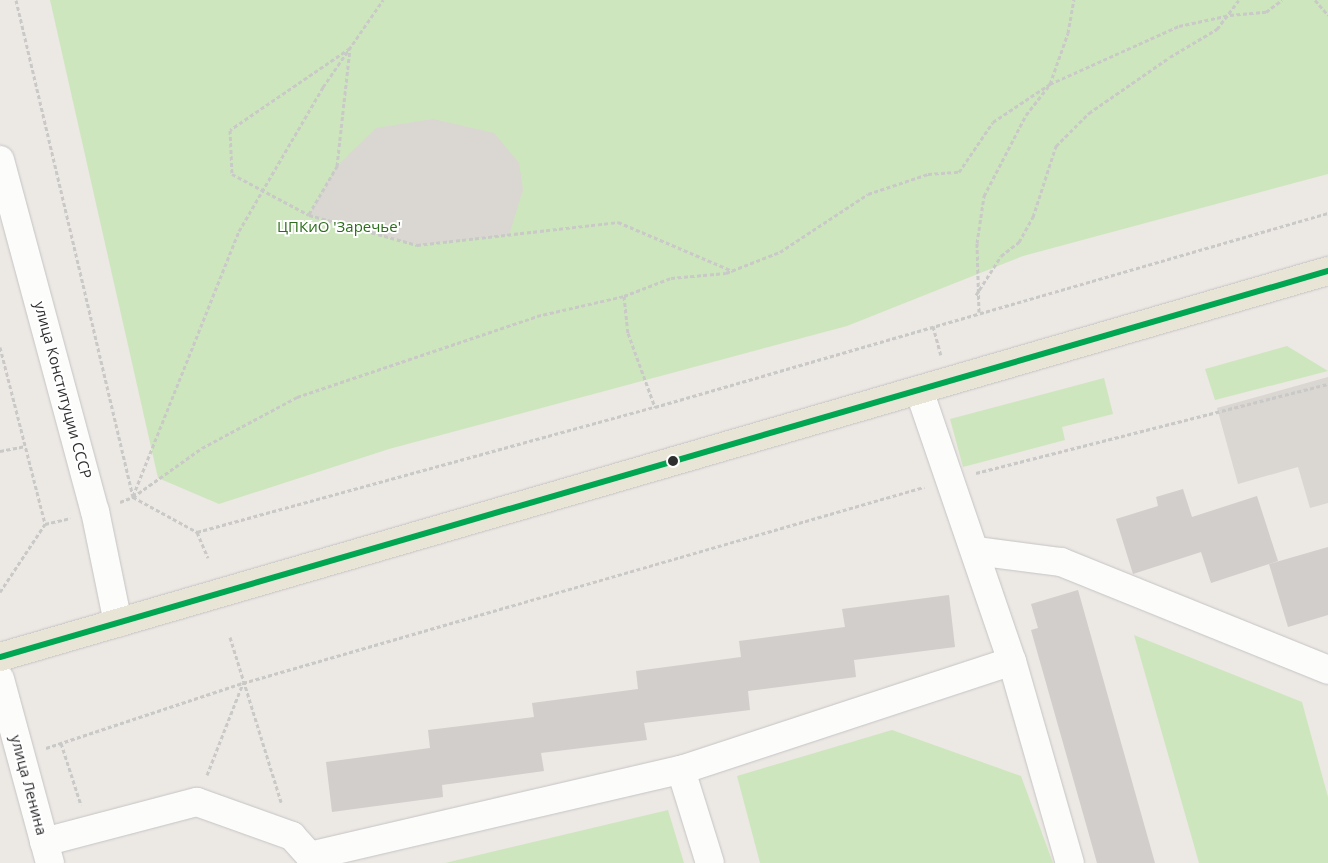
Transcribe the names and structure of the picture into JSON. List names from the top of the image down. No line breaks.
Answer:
{"streets":{"street":["улица Конституции СССР","улица Ленина"]},"parks":["ЦПКиО 'Заречье'"]}
